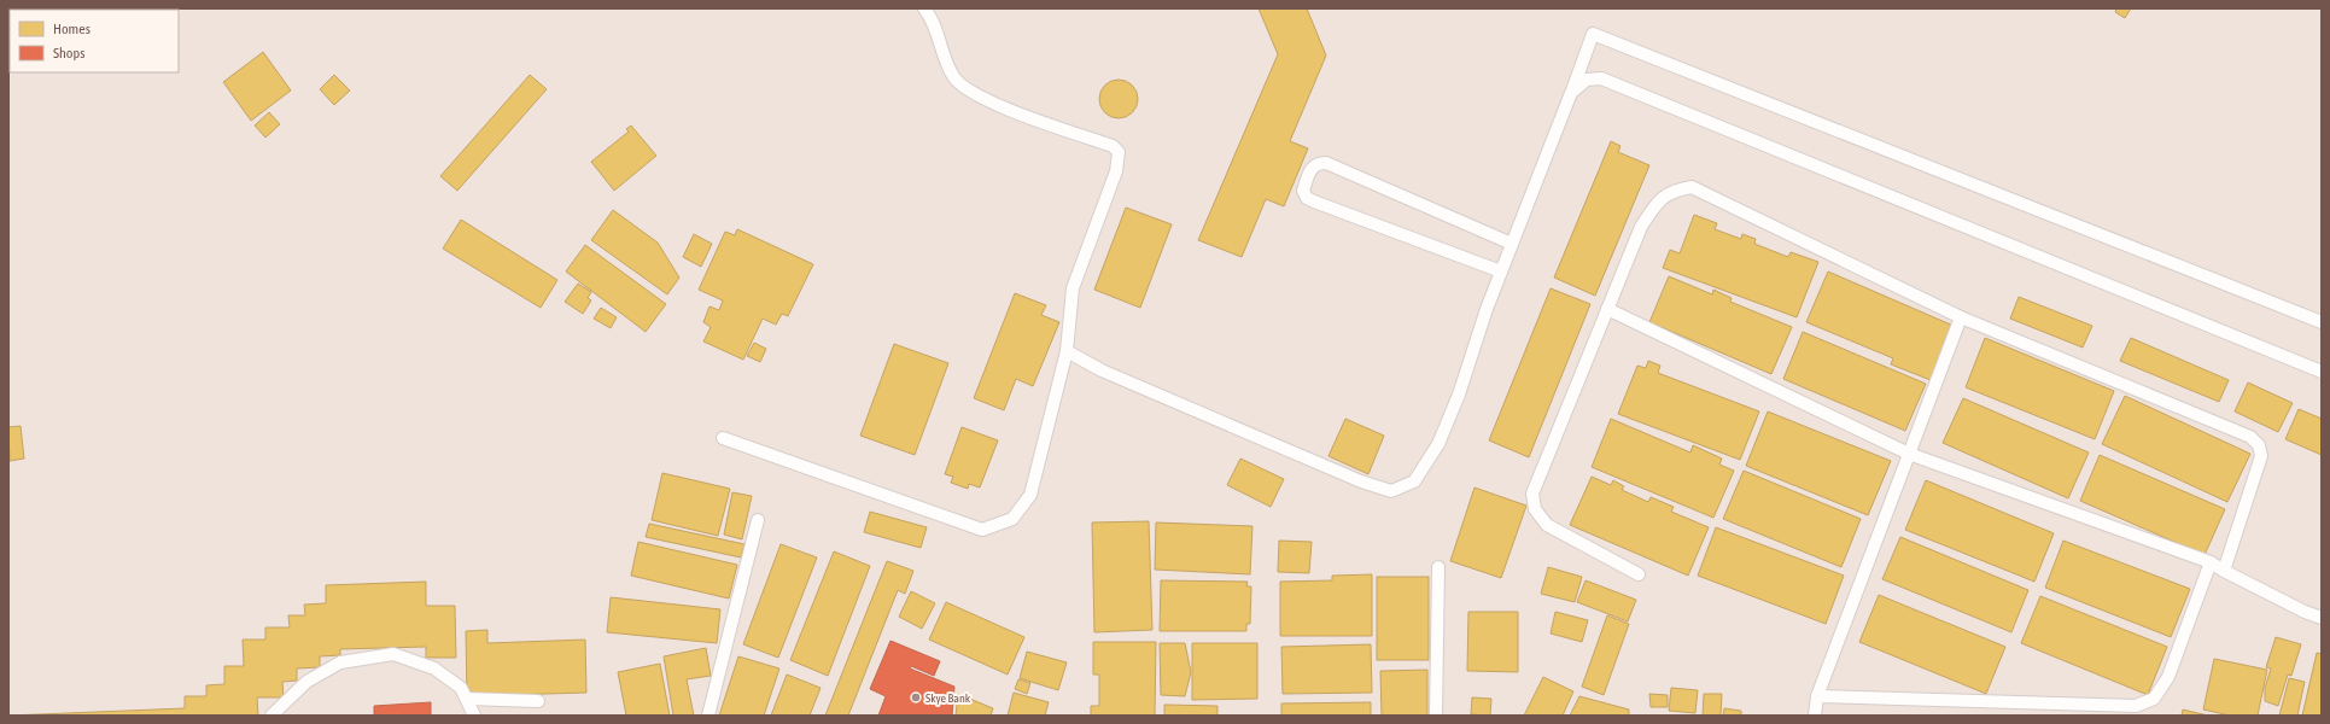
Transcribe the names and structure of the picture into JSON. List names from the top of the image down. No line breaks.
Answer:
{"places":["Skye Bank"],"legend":["Homes","Shops"]}
